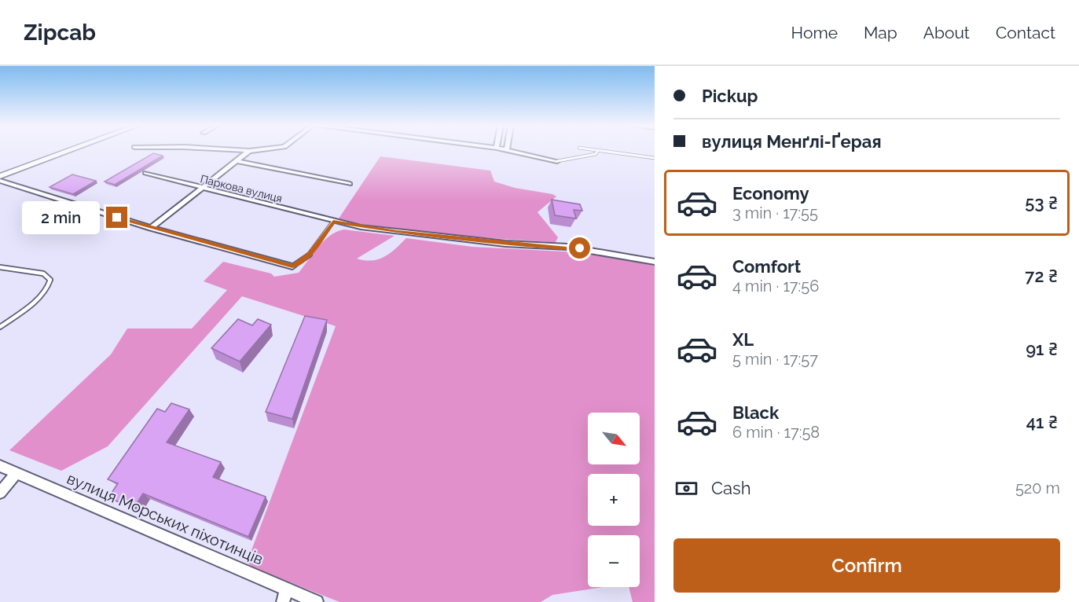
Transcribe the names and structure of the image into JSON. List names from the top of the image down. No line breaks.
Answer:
{"streets":{"street":["Паркова вулиця","вулиця Морських піхотинців"]},"north":"bottom right","page":{"header":"Zipcab","nav":["Home","Map","About","Contact"],"banner":["Pickup","вулиця Менґлі-Ґерая"],"list":[{"name":"Economy","note":"3 min · 17:55","value":"53 ₴"},{"name":"Comfort","note":"4 min · 17:56","value":"72 ₴"},{"name":"XL","note":"5 min · 17:57","value":"91 ₴"},{"name":"Black","note":"6 min · 17:58","value":"41 ₴"}],"bubble":"2 min","map_buttons":["+","−"],"pay":["Cash","520 m"],"buttons":"Confirm"}}
